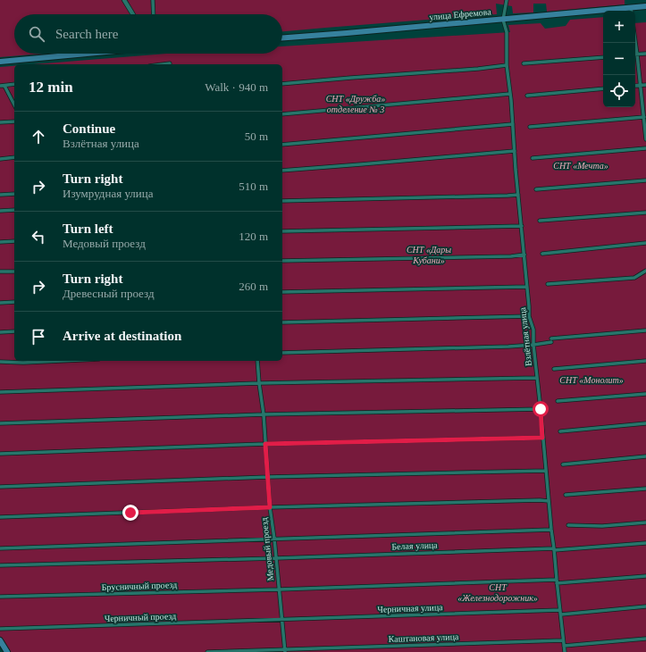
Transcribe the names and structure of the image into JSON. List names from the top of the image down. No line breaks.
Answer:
{"streets":{"main road":["улица Ефремова"],"street":["Взлётная улица","Белая улица","Медовый проезд","Брусничный проезд","Черничная улица","Черничный проезд","Каштановая улица"]},"crossings":[["улица Ефремова","Взлётная улица"],["Взлётная улица","Белая улица"],["Взлётная улица","Брусничный проезд"],["Взлётная улица","Черничная улица"],["Взлётная улица","Каштановая улица"],["Белая улица","Медовый проезд"],["Медовый проезд","Брусничный проезд"],["Медовый проезд","Черничная улица"],["Медовый проезд","Черничный проезд"],["Медовый проезд","Каштановая улица"],["Черничная улица","Черничный проезд"]],"parks":["СНТ «Дружба» отделение № 3","СНТ «Мечта»","СНТ «Дары Кубани»","СНТ «Монолит»","СНТ «Железнодорожник»"],"page":{"map_buttons":["+","−"],"search":"Search here","heading":["12 min","Walk · 940 m"],"list":[["Continue","Взлётная улица","50 m"],["Turn right","Изумрудная улица","510 m"],["Turn left","Медовый проезд","120 m"],["Turn right","Древесный проезд","260 m"],"Arrive at destination"]}}
